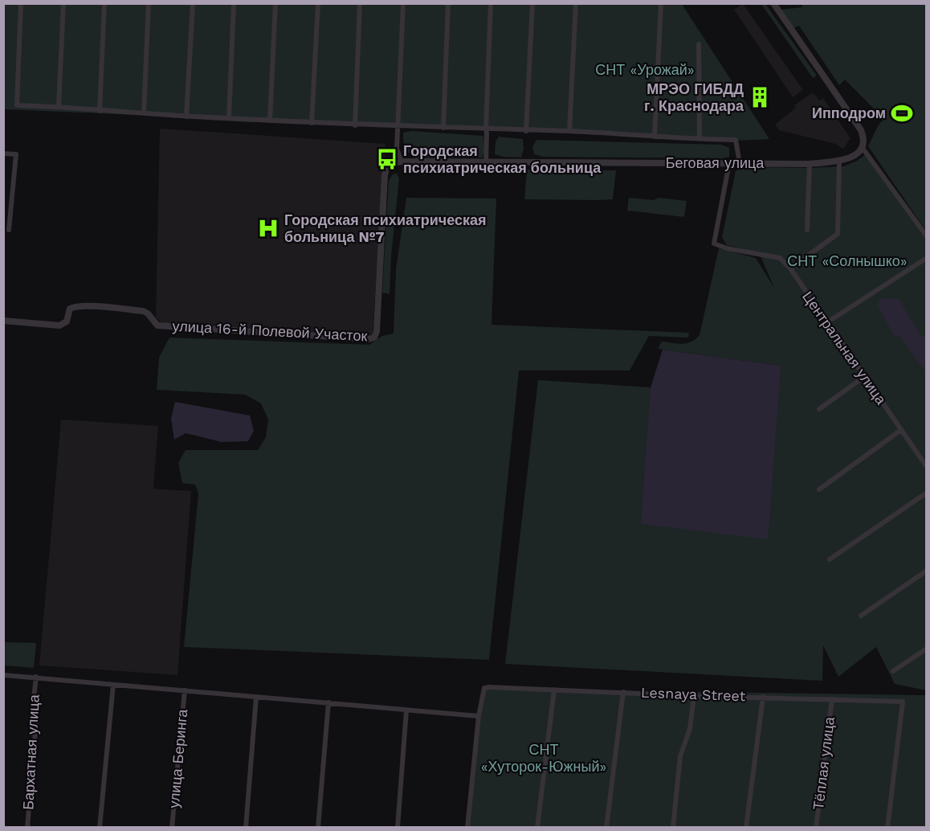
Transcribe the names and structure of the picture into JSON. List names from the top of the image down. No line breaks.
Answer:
{"streets":{"street":["Беговая улица","улица 16-й Полевой Участок","Центральная улица","Lesnaya Street","Бархатная улица","улица Беринга","Тёплая улица"]},"crossings":[["Беговая улица","улица 16-й Полевой Участок"],["Беговая улица","Центральная улица"],["Lesnaya Street","Тёплая улица"]],"parks":["СНТ «Урожай»","СНТ «Солнышко»","СНТ «Хуторок-Южный»"],"places":{"building":["МРЭО ГИБДД г. Краснодара"],"sports":["Ипподром"],"bus stop":["Городская психиатрическая больница"],"hospital":["Городская психиатрическая больница №7"]}}
